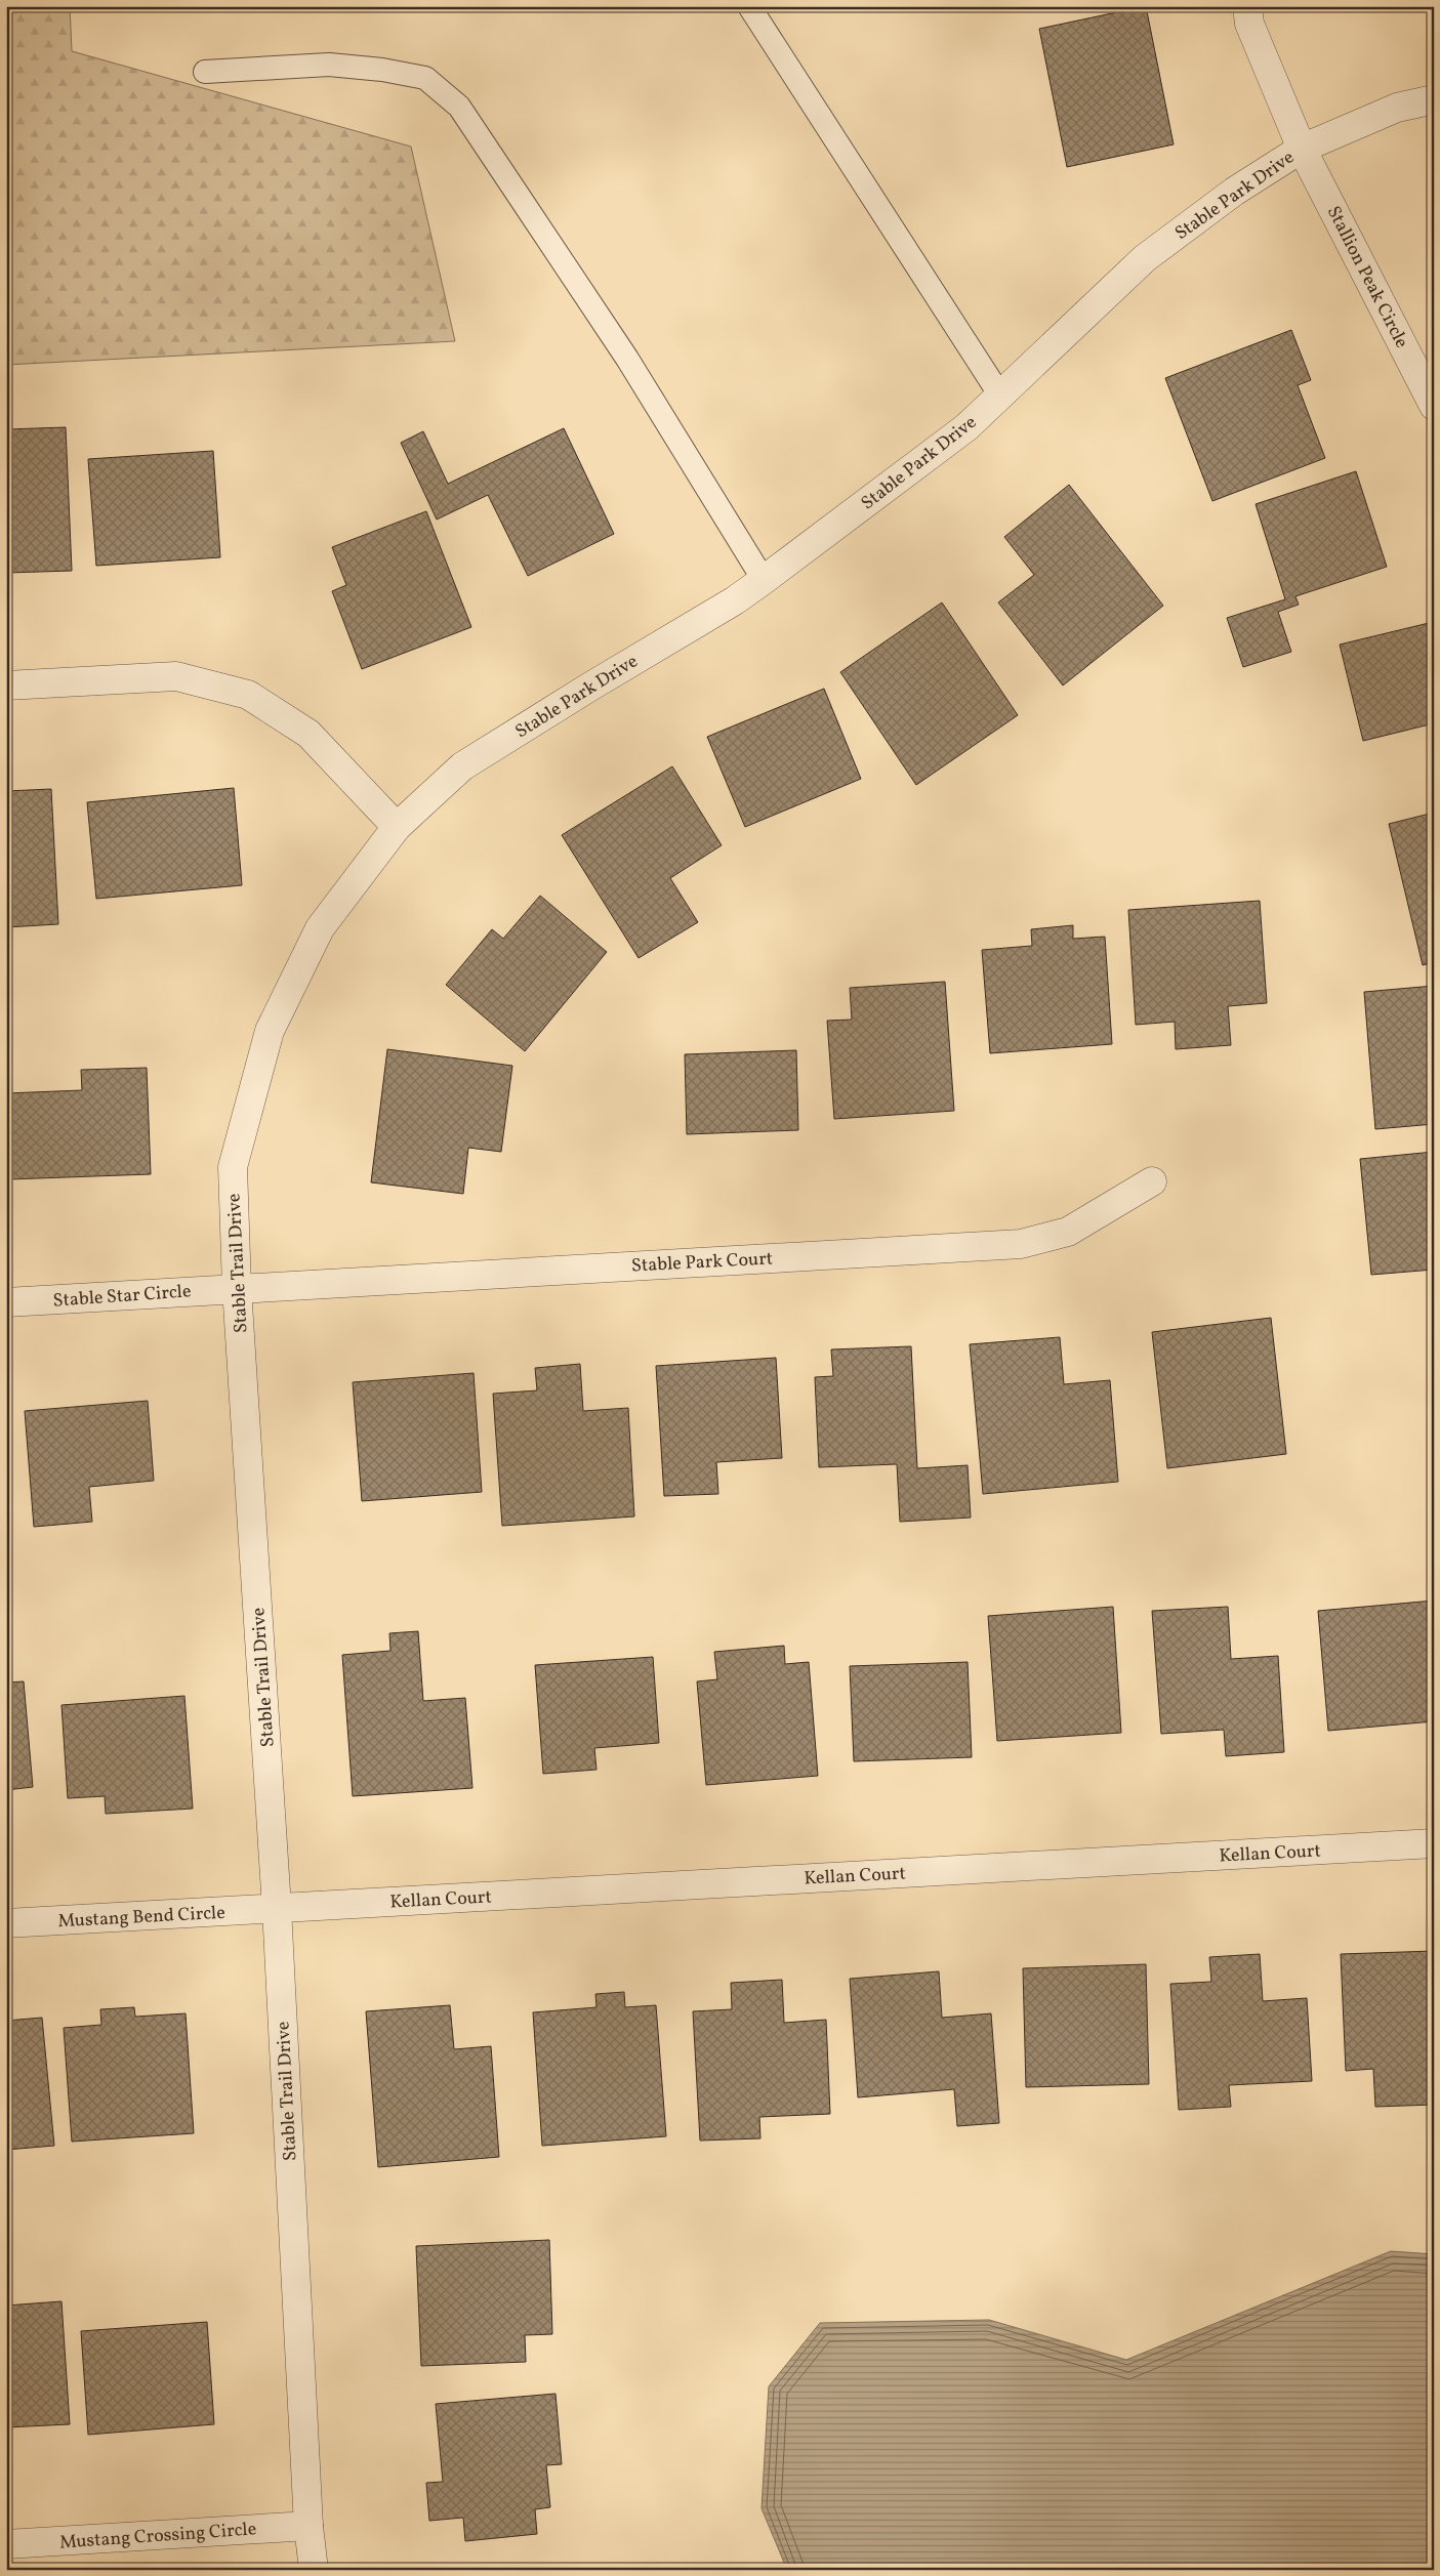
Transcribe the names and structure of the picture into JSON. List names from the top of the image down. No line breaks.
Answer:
{"streets":{"street":["Stable Park Drive","Stallion Peak Circle","Stable Park Court","Stable Trail Drive","Stable Star Circle","Kellan Court","Mustang Bend Circle","Mustang Crossing Circle"]},"crossings":[["Stable Park Drive","Stallion Peak Circle"],["Stable Park Drive","Stable Trail Drive"],["Stable Park Court","Stable Trail Drive"],["Stable Park Court","Stable Star Circle"],["Stable Trail Drive","Stable Star Circle"],["Stable Trail Drive","Kellan Court"],["Stable Trail Drive","Mustang Bend Circle"],["Stable Trail Drive","Mustang Crossing Circle"],["Kellan Court","Mustang Bend Circle"]]}
